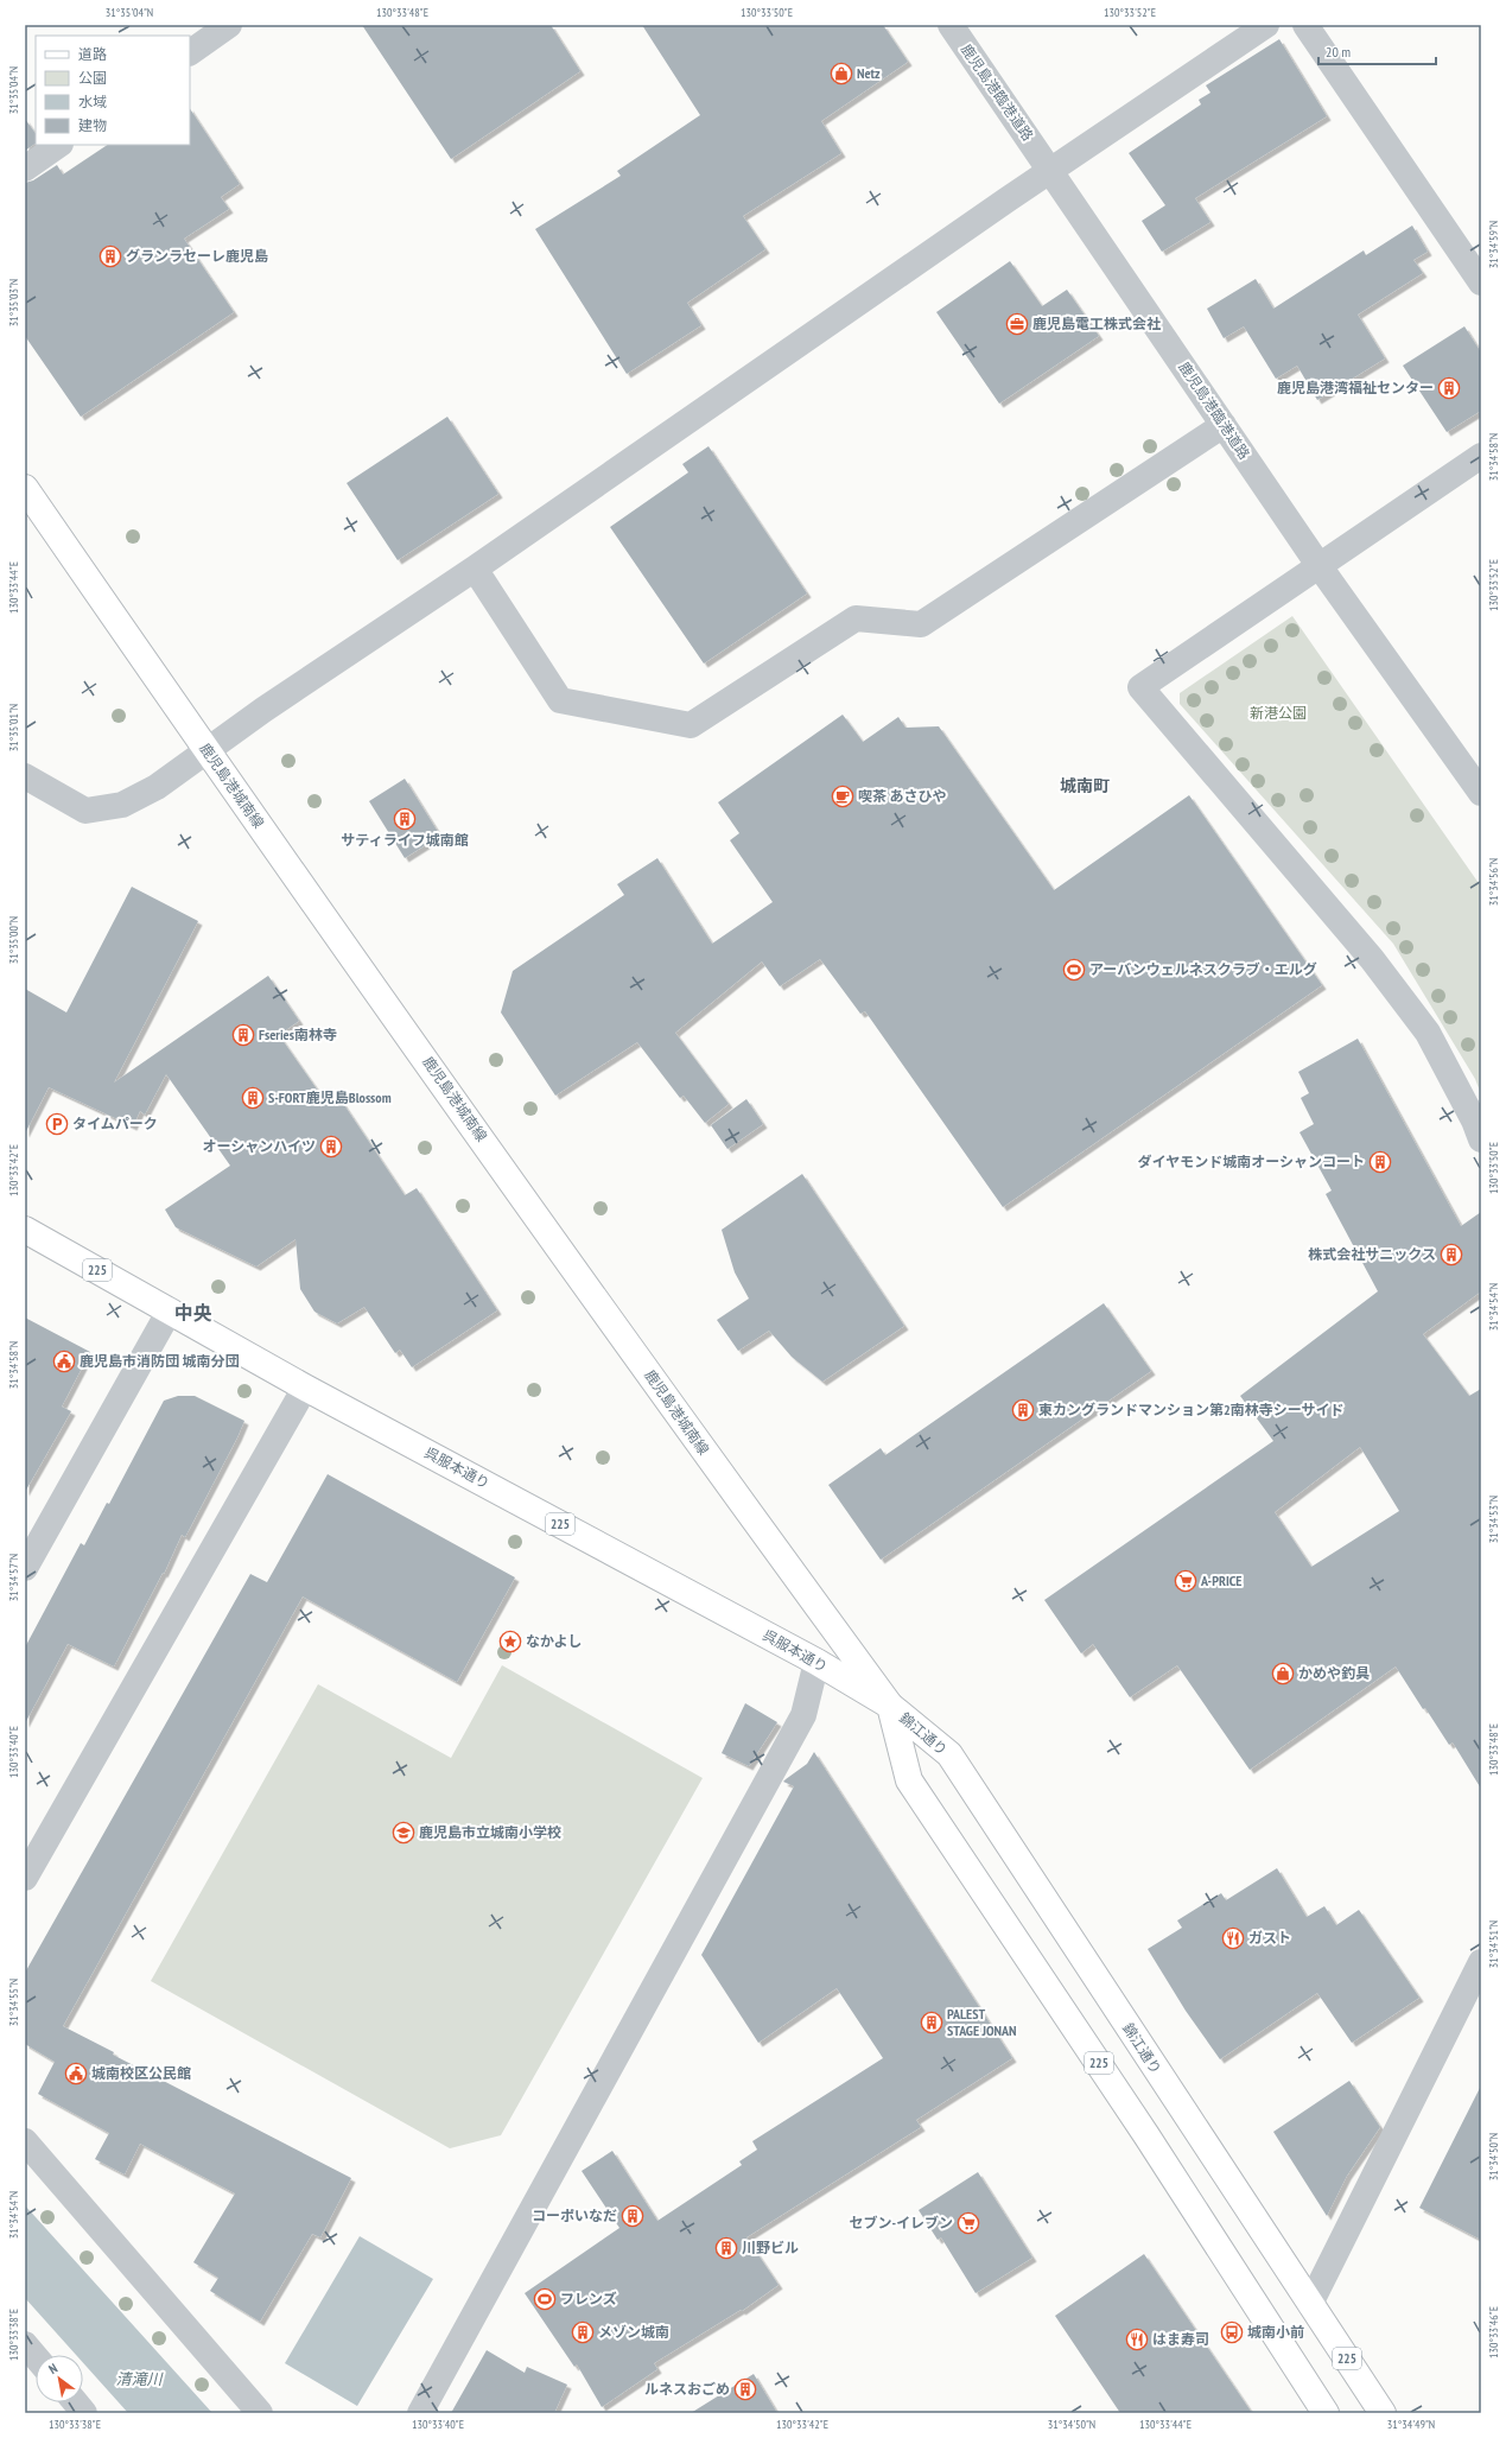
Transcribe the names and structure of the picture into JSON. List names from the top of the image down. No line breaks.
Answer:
{"streets":{"main road":["鹿児島港城南線","225","呉服本通り","錦江通り"],"street":["鹿児島港臨港道路"]},"crossings":[["鹿児島港城南線","呉服本通り"],["鹿児島港城南線","錦江通り"],["呉服本通り","錦江通り"]],"districts":["城南町","中央"],"water":["清滝川"],"parks":["新港公園"],"places":{"shop":["Netz","かめや釣具"],"building":["グランラセーレ鹿児島","鹿児島港湾福祉センター","サティライフ城南館","Fseries南林寺","S-FORT鹿児島Blossom","オーシャンハイツ","ダイヤモンド城南オーシャンコート","株式会社サニックス","東カングランドマンション第2南林寺シーサイド","PALEST STAGE JONAN","コーポいなだ","川野ビル","メゾン城南","ルネスおごめ"],"office":["鹿児島電工株式会社"],"cafe":["喫茶 あさひや"],"sports":["アーバンウェルネスクラブ・エルグ","フレンズ"],"parking":["タイムパーク"],"public building":["鹿児島市消防団 城南分団","城南校区公民館"],"supermarket":["A-PRICE","セブン-イレブン"],"place":["なかよし"],"school or university":["鹿児島市立城南小学校"],"restaurant":["ガスト","はま寿司"],"bus stop":["城南小前"]},"legend":["道路","公園","水域","建物"],"scale_bar":"20 m","north":"top left","coordinates":["31°35'04\"N","130°33'48\"E","130°33'50\"E","130°33'52\"E","31°34'59\"N","31°35'03\"N","31°34'58\"N","130°33'44\"E","31°35'01\"N","31°34'56\"N","31°35'00\"N","130°33'42\"E","31°34'54\"N","31°34'53\"N","31°34'57\"N","130°33'40\"E","31°34'51\"N","31°34'55\"N","31°34'50\"N","130°33'46\"E","130°33'38\"E","31°34'49\"N"]}
